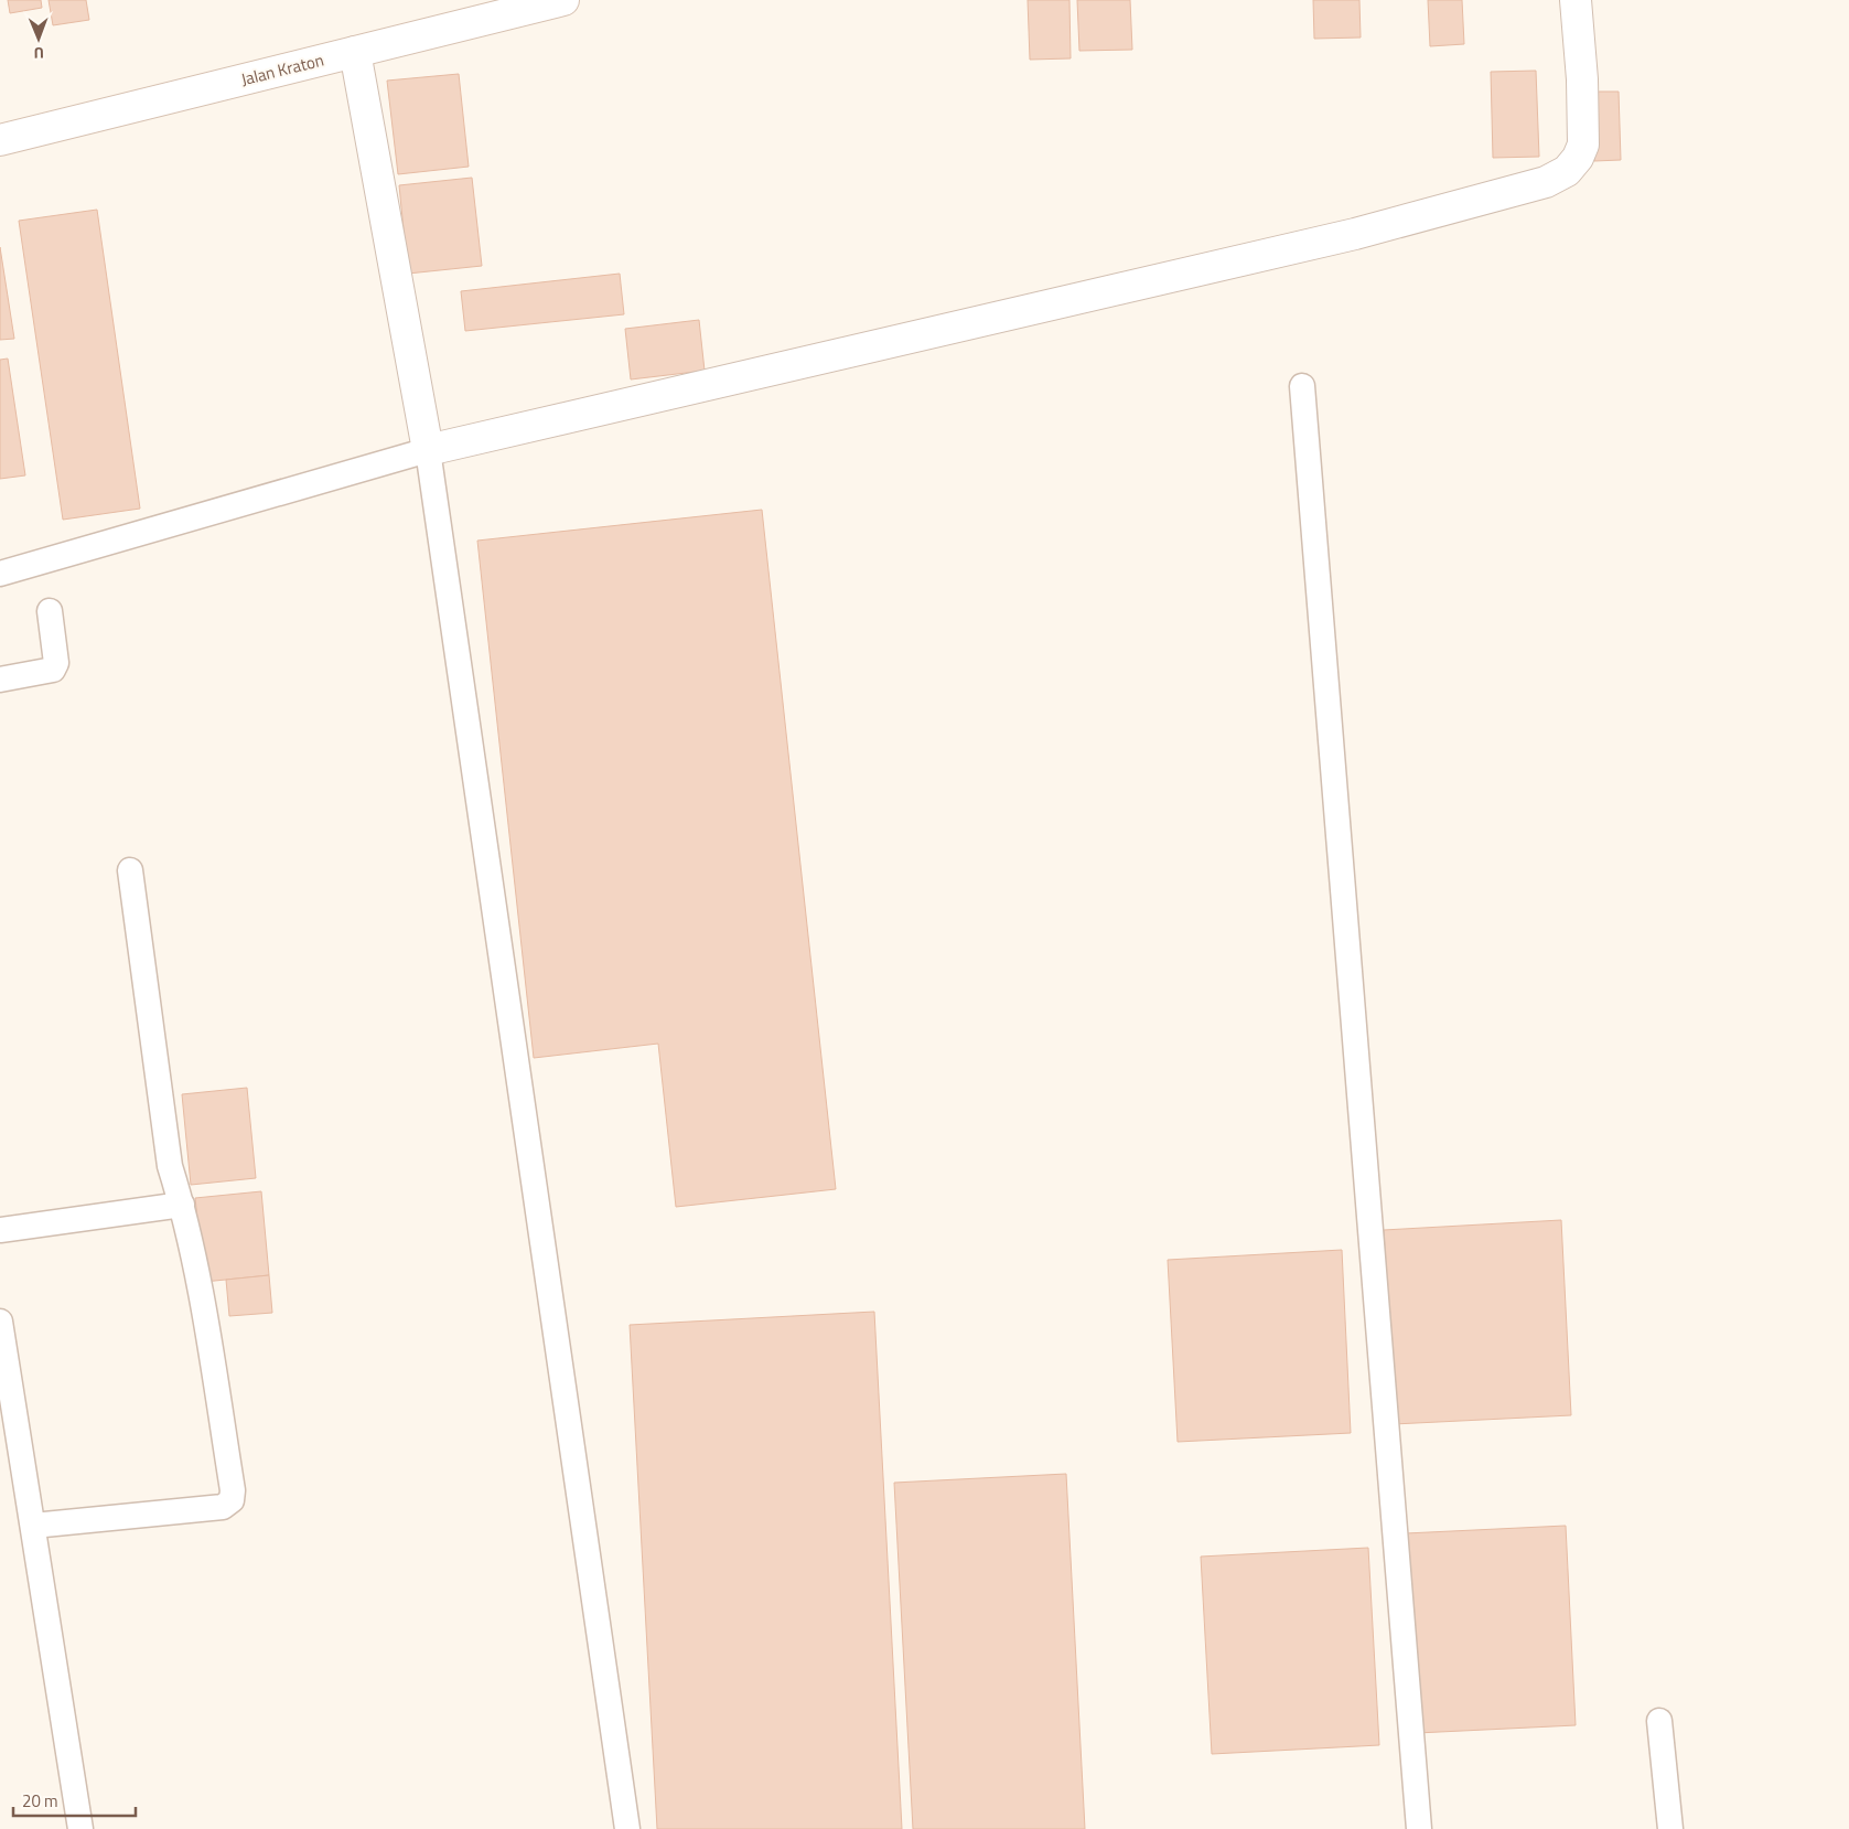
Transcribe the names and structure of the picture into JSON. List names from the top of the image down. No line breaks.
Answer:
{"streets":{"street":["Jalan Kraton"]},"scale_bar":"20 m","north":"bottom"}
